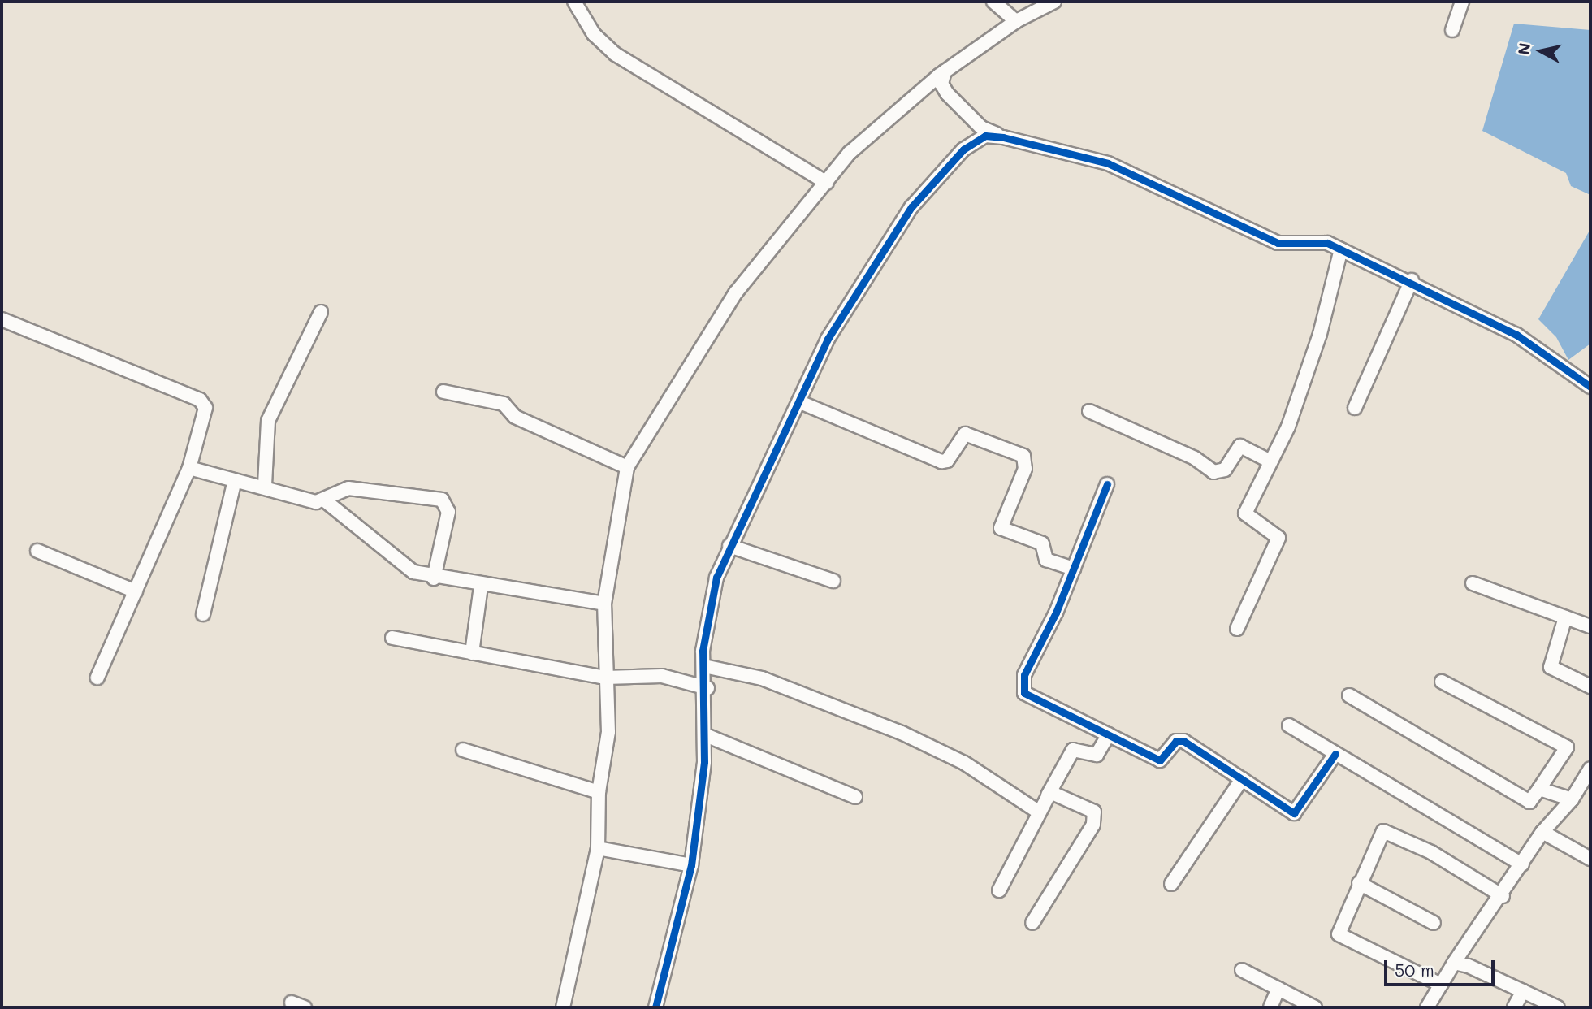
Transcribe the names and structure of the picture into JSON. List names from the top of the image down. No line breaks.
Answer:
{"scale_bar":"50 m","north":"left"}
